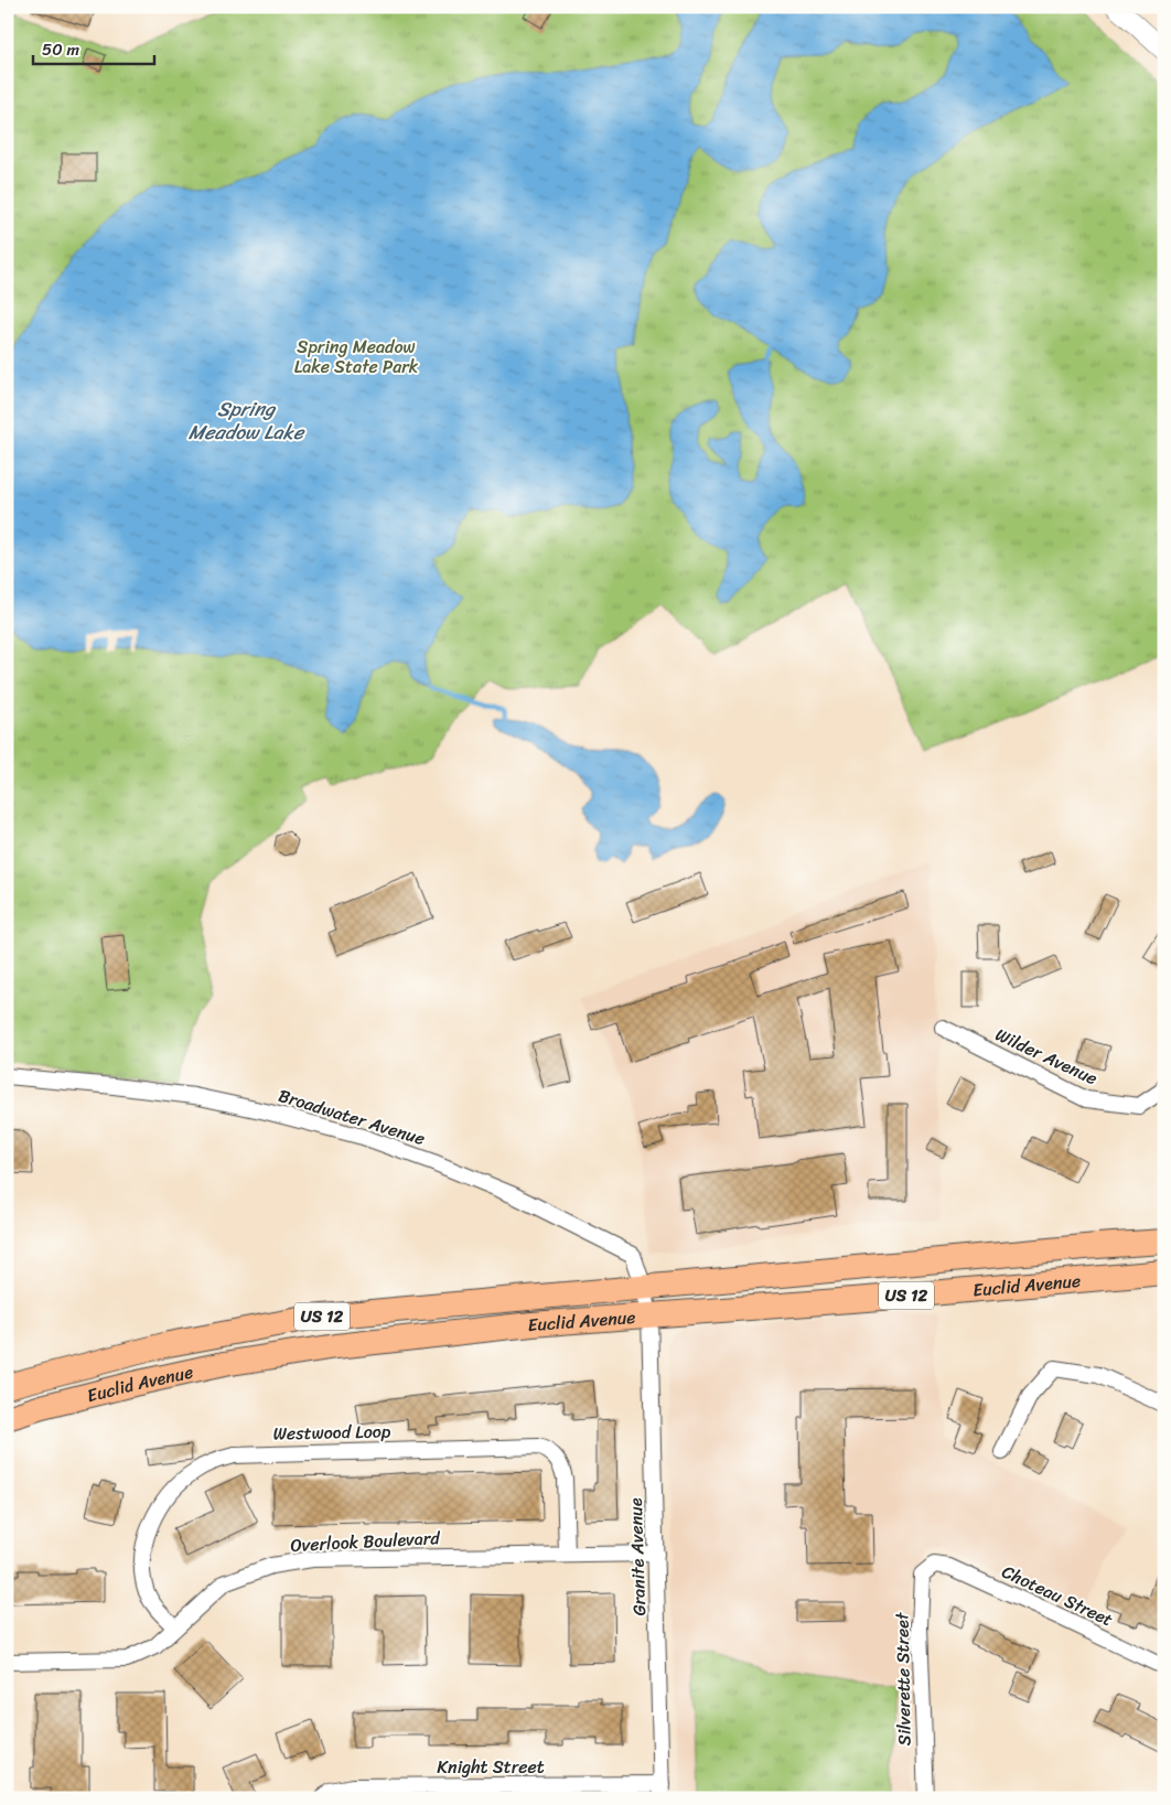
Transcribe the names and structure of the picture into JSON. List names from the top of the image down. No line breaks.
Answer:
{"streets":{"highway":["Euclid Avenue","US 12"],"street":["Wilder Avenue","Broadwater Avenue","Westwood Loop","Overlook Boulevard","Granite Avenue","Choteau Street","Silverette Street","Knight Street"]},"crossings":[["Broadwater Avenue","Euclid Avenue"],["Broadwater Avenue","Granite Avenue"],["Euclid Avenue","Granite Avenue"],["Westwood Loop","Overlook Boulevard"],["Overlook Boulevard","Granite Avenue"],["Granite Avenue","Knight Street"],["Choteau Street","Silverette Street"]],"water":["Spring Meadow Lake"],"parks":["Spring Meadow Lake State Park"],"scale_bar":"50 m"}
